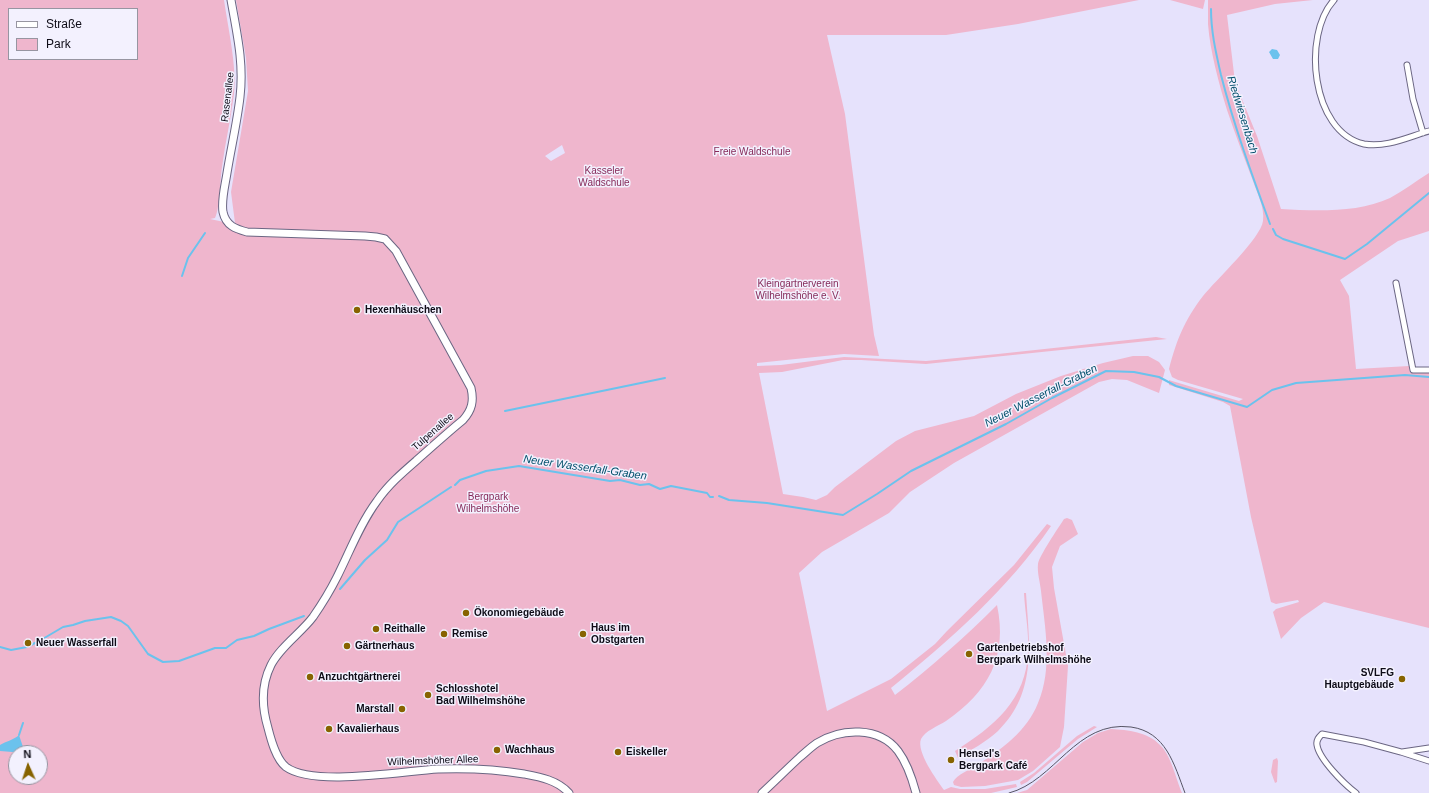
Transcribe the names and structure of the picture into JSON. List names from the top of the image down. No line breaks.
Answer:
{"streets":{"main road":["Rasenallee","Tulpenallee","Wilhelmshöher Allee"]},"crossings":[["Rasenallee","Tulpenallee"],["Tulpenallee","Wilhelmshöher Allee"]],"water":["Riedwiesenbach","Neuer Wasserfall-Graben"],"parks":["Freie Waldschule","Kasseler Waldschule","Kleingärtnerverein Wilhelmshöhe e. V.","Bergpark Wilhelmshöhe"],"places":["Hexenhäuschen","Ökonomiegebäude","Reithalle","Remise","Haus im Obstgarten","Neuer Wasserfall","Gärtnerhaus","Gartenbetriebshof Bergpark Wilhelmshöhe","Anzuchtgärtnerei","SVLFG Hauptgebäude","Schlosshotel Bad Wilhelmshöhe","Marstall","Kavalierhaus","Wachhaus","Eiskeller","Hensel's Bergpark Café"],"legend":["Straße","Park"],"north":"top"}
